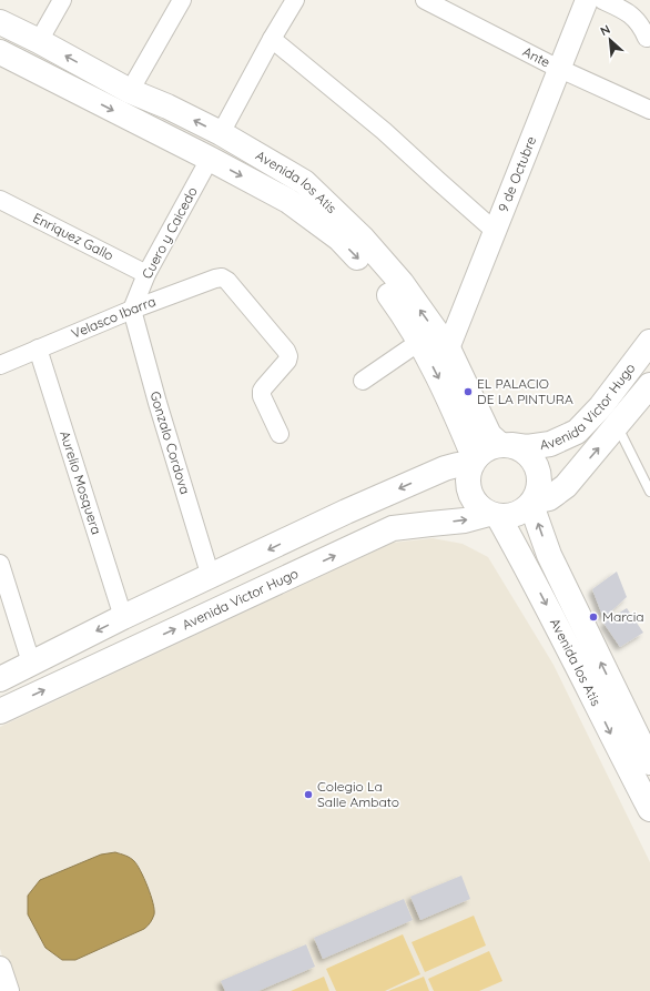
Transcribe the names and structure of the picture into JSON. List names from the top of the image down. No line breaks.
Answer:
{"streets":{"main road":["Avenida los Atis","Avenida Victor Hugo"],"street":["Ante","9 de Octubre","Cuero y Caicedo","Enriquez Gallo","Velasco Ibarra","Gonzalo Cordova","Aurelio Mosquera"]},"crossings":[["Ante","9 de Octubre"],["9 de Octubre","Avenida los Atis"],["Avenida los Atis","Cuero y Caicedo"],["Avenida los Atis","Avenida Victor Hugo"],["Cuero y Caicedo","Enriquez Gallo"],["Cuero y Caicedo","Velasco Ibarra"],["Cuero y Caicedo","Gonzalo Cordova"],["Velasco Ibarra","Gonzalo Cordova"],["Velasco Ibarra","Aurelio Mosquera"]],"places":["EL PALACIO DE LA PINTURA","Marcia","Colegio La Salle Ambato"],"north":"top left"}
